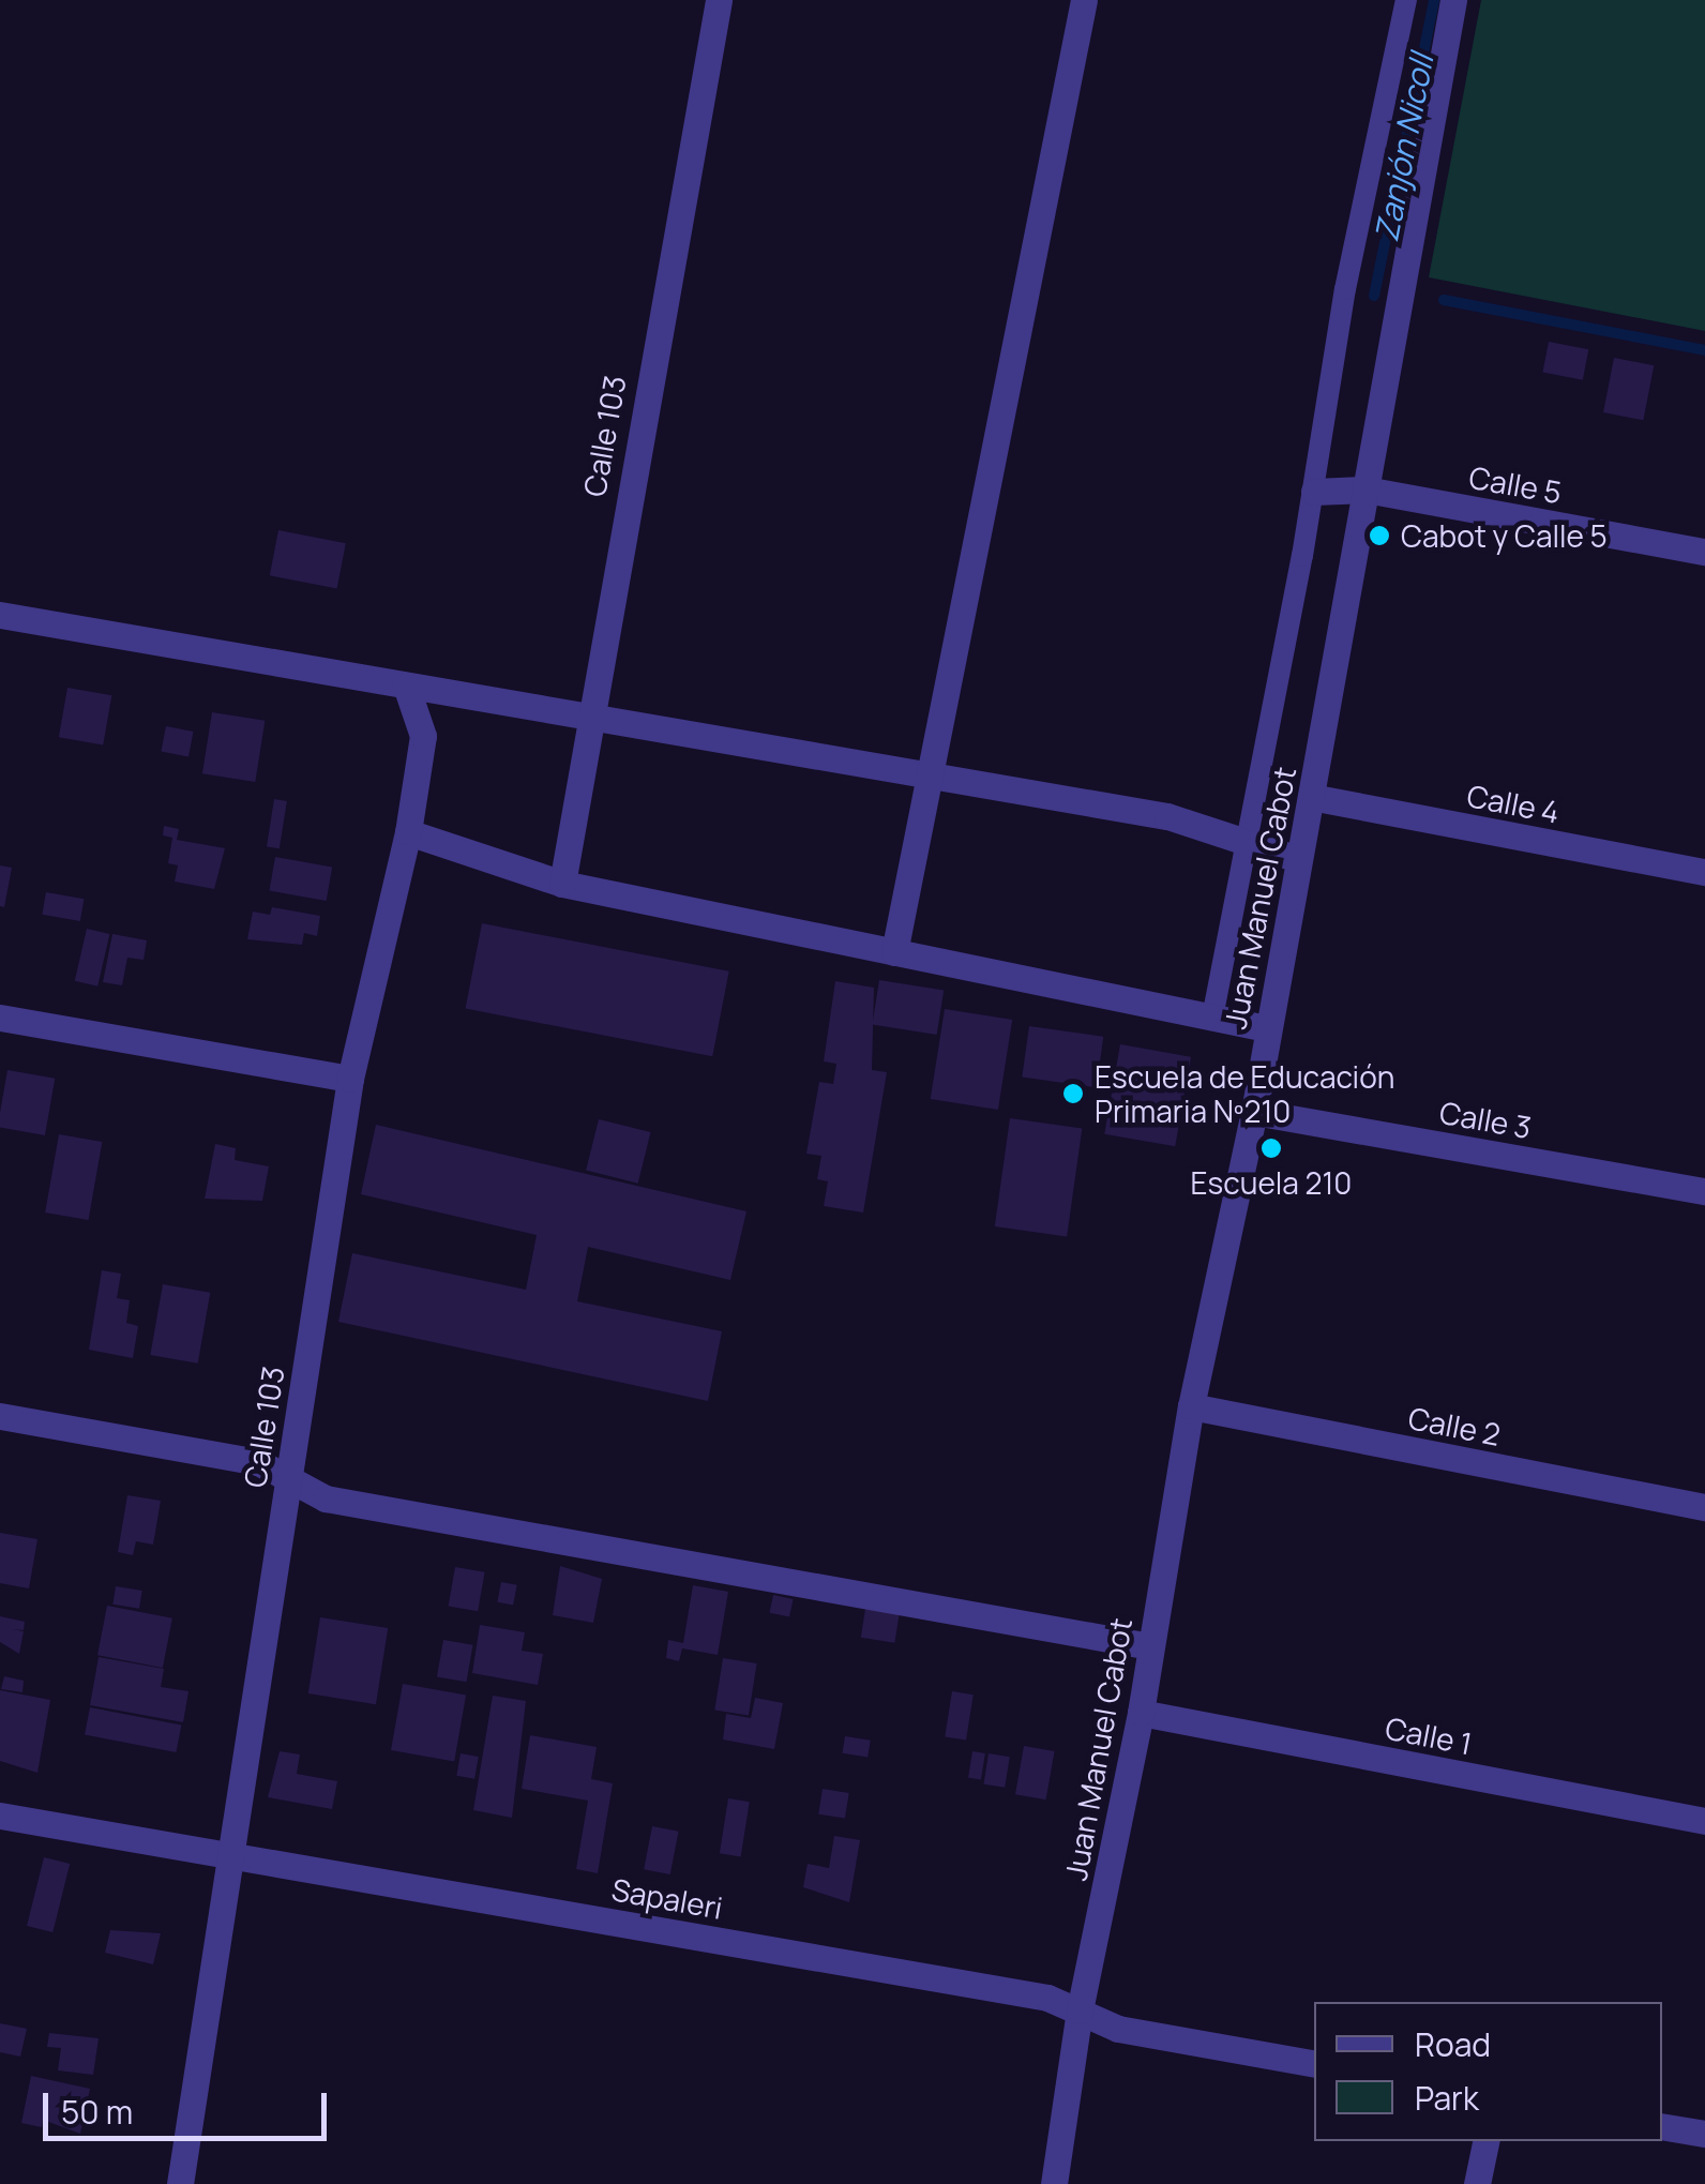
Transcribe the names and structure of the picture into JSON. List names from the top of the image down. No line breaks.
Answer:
{"streets":{"street":["Calle 103","Calle 5","Calle 4","Juan Manuel Cabot","Calle 3","Calle 2","Calle 1","Sapaleri"]},"crossings":[["Calle 103","Sapaleri"],["Calle 5","Juan Manuel Cabot"],["Calle 4","Juan Manuel Cabot"],["Juan Manuel Cabot","Calle 3"],["Juan Manuel Cabot","Calle 2"],["Juan Manuel Cabot","Calle 1"],["Juan Manuel Cabot","Sapaleri"]],"water":["Zanjón Nicoll"],"places":["Cabot y Calle 5","Escuela de Educación Primaria Nº210","Escuela 210"],"legend":["Road","Park"],"scale_bar":"50 m"}
